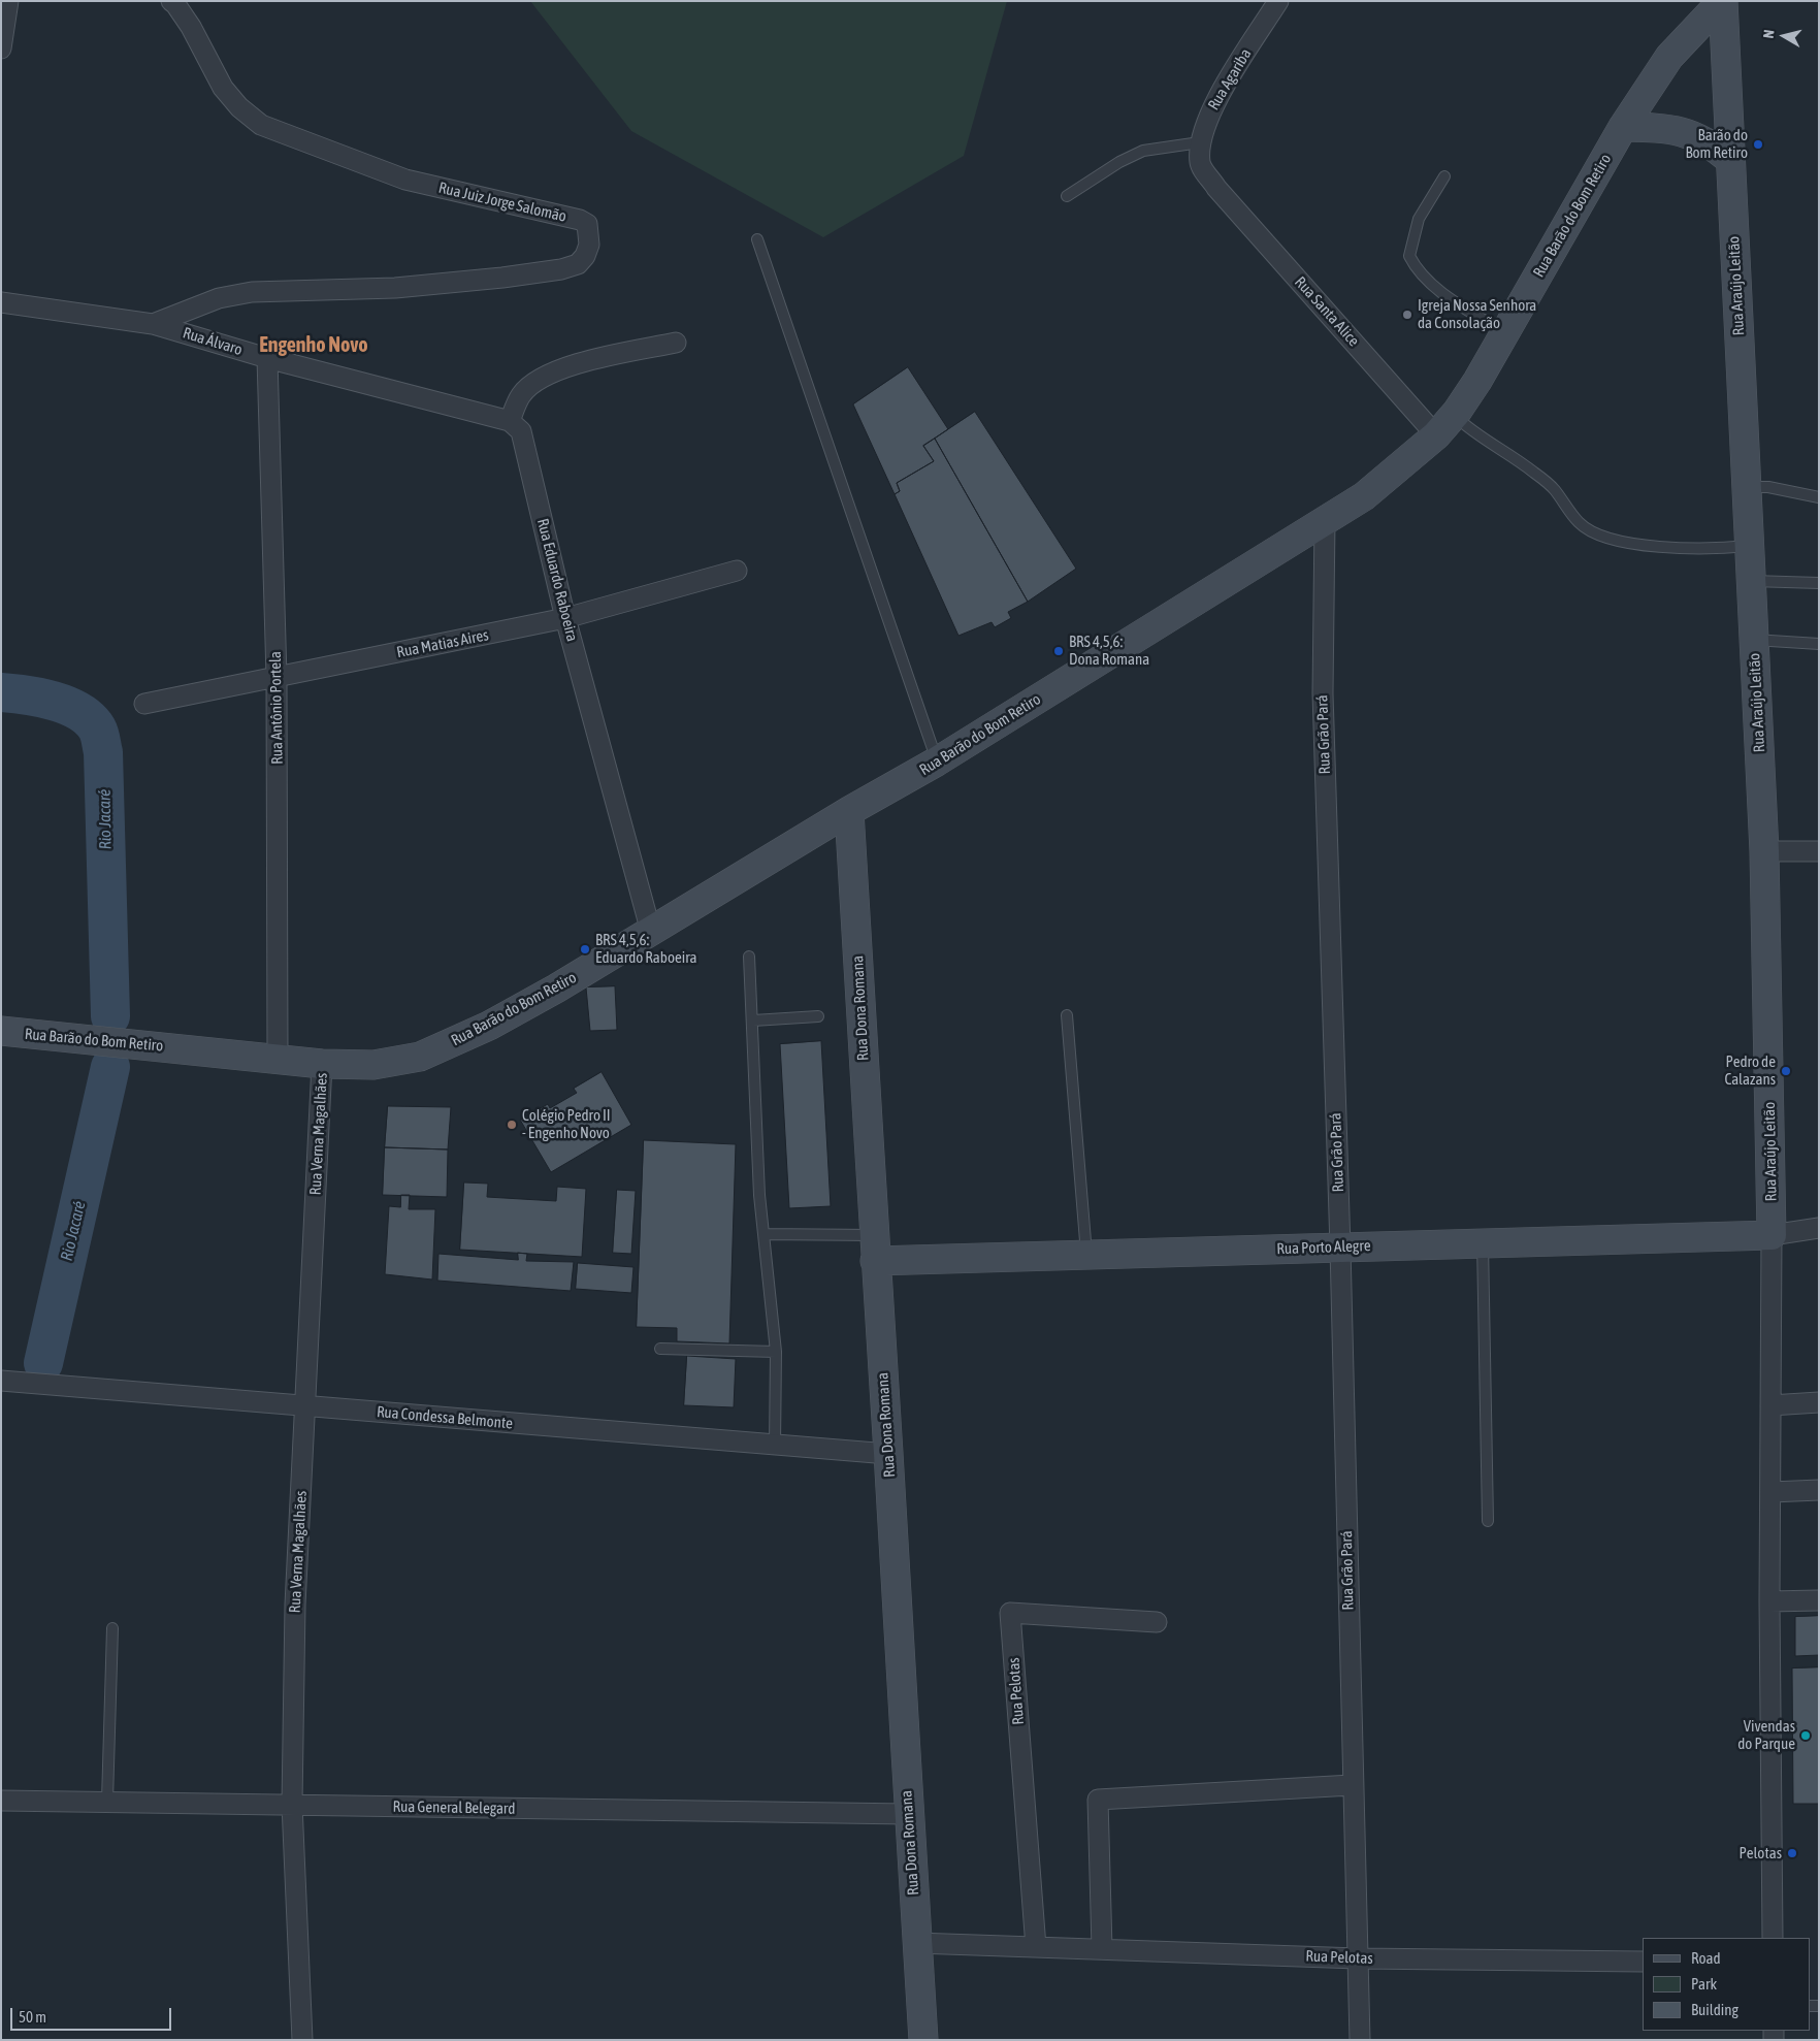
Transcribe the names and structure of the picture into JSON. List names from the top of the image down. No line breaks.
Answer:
{"streets":{"street":["Rua Agariba","Rua Juiz Jorge Salomão","Rua Barão do Bom Retiro","Rua Araújo Leitão","Rua Santa Alice","Rua Álvaro","Rua Eduardo Raboeira","Rua Matias Aires","Rua Antônio Portela","Rua Grão Pará","Rua Dona Romana","Rua Verna Magalhães","Rua Porto Alegre","Rua Condessa Belmonte","Rua Pelotas","Rua General Belegard"]},"crossings":[["Rua Agariba","Rua Santa Alice"],["Rua Juiz Jorge Salomão","Rua Álvaro"],["Rua Barão do Bom Retiro","Rua Araújo Leitão"],["Rua Barão do Bom Retiro","Rua Santa Alice"],["Rua Barão do Bom Retiro","Rua Eduardo Raboeira"],["Rua Barão do Bom Retiro","Rua Antônio Portela"],["Rua Barão do Bom Retiro","Rua Grão Pará"],["Rua Barão do Bom Retiro","Rua Dona Romana"],["Rua Barão do Bom Retiro","Rua Verna Magalhães"],["Rua Araújo Leitão","Rua Porto Alegre"],["Rua Álvaro","Rua Eduardo Raboeira"],["Rua Álvaro","Rua Antônio Portela"],["Rua Eduardo Raboeira","Rua Matias Aires"],["Rua Matias Aires","Rua Antônio Portela"],["Rua Grão Pará","Rua Porto Alegre"],["Rua Grão Pará","Rua Pelotas"],["Rua Dona Romana","Rua Porto Alegre"],["Rua Dona Romana","Rua Condessa Belmonte"],["Rua Dona Romana","Rua Pelotas"],["Rua Dona Romana","Rua General Belegard"],["Rua Verna Magalhães","Rua Condessa Belmonte"],["Rua Verna Magalhães","Rua General Belegard"]],"districts":["Engenho Novo"],"water":["Rio Jacaré"],"places":["Barão do Bom Retiro","Igreja Nossa Senhora da Consolação","BRS 4,5,6: Dona Romana","BRS 4,5,6: Eduardo Raboeira","Pedro de Calazans","Colégio Pedro II - Engenho Novo","Vivendas do Parque","Pelotas"],"legend":["Road","Park","Building"],"scale_bar":"50 m","north":"left"}
